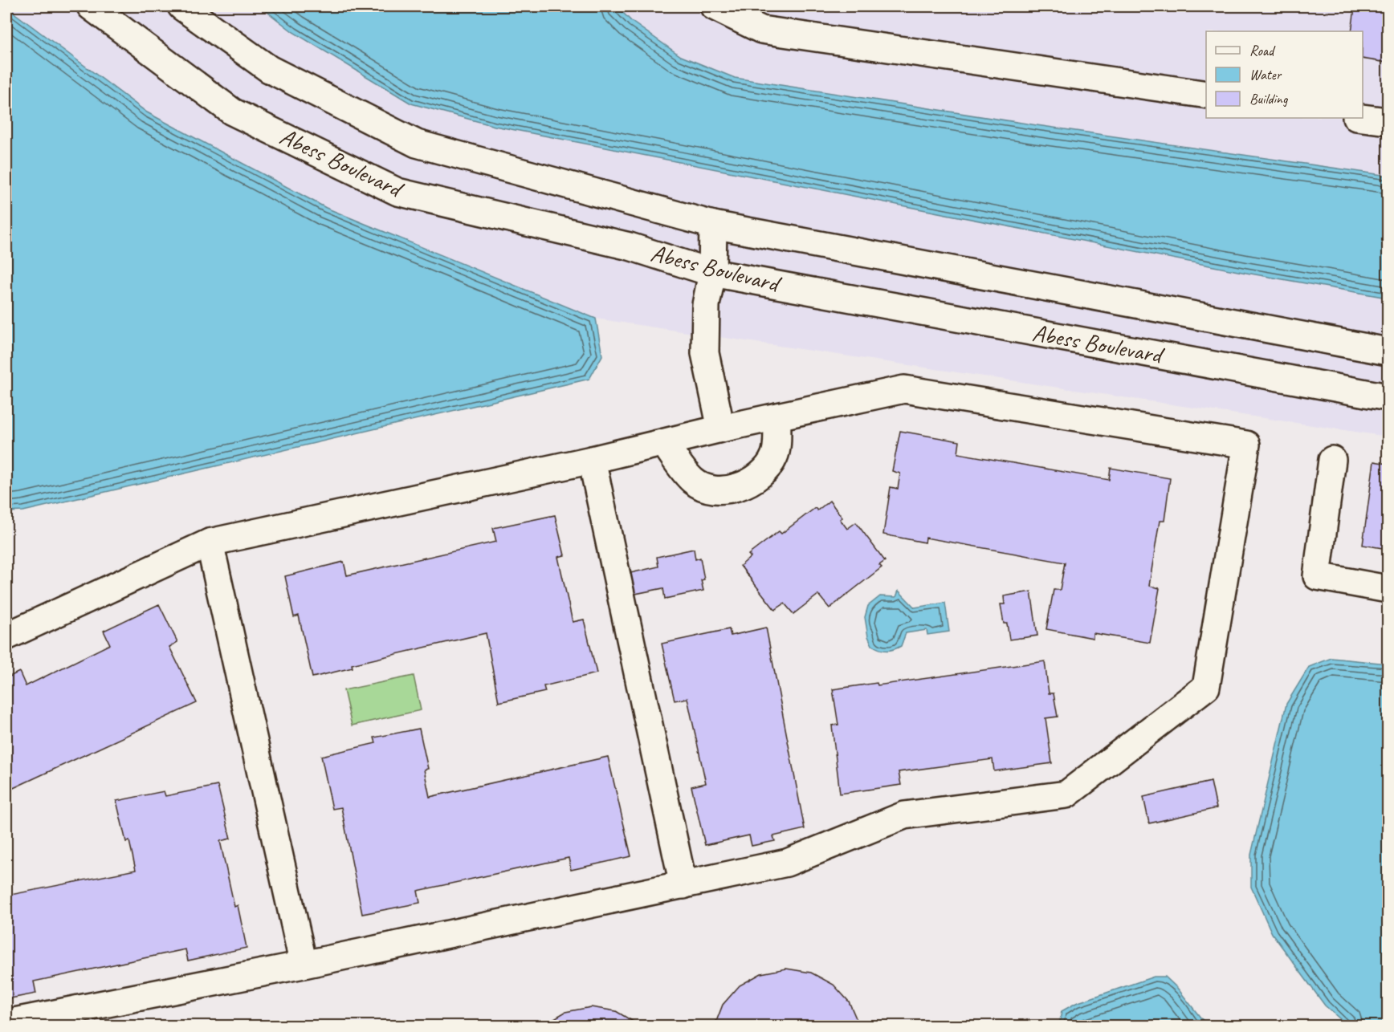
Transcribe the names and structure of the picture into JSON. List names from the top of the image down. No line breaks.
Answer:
{"streets":{"street":["Abess Boulevard"]},"legend":["Road","Water","Building"]}
